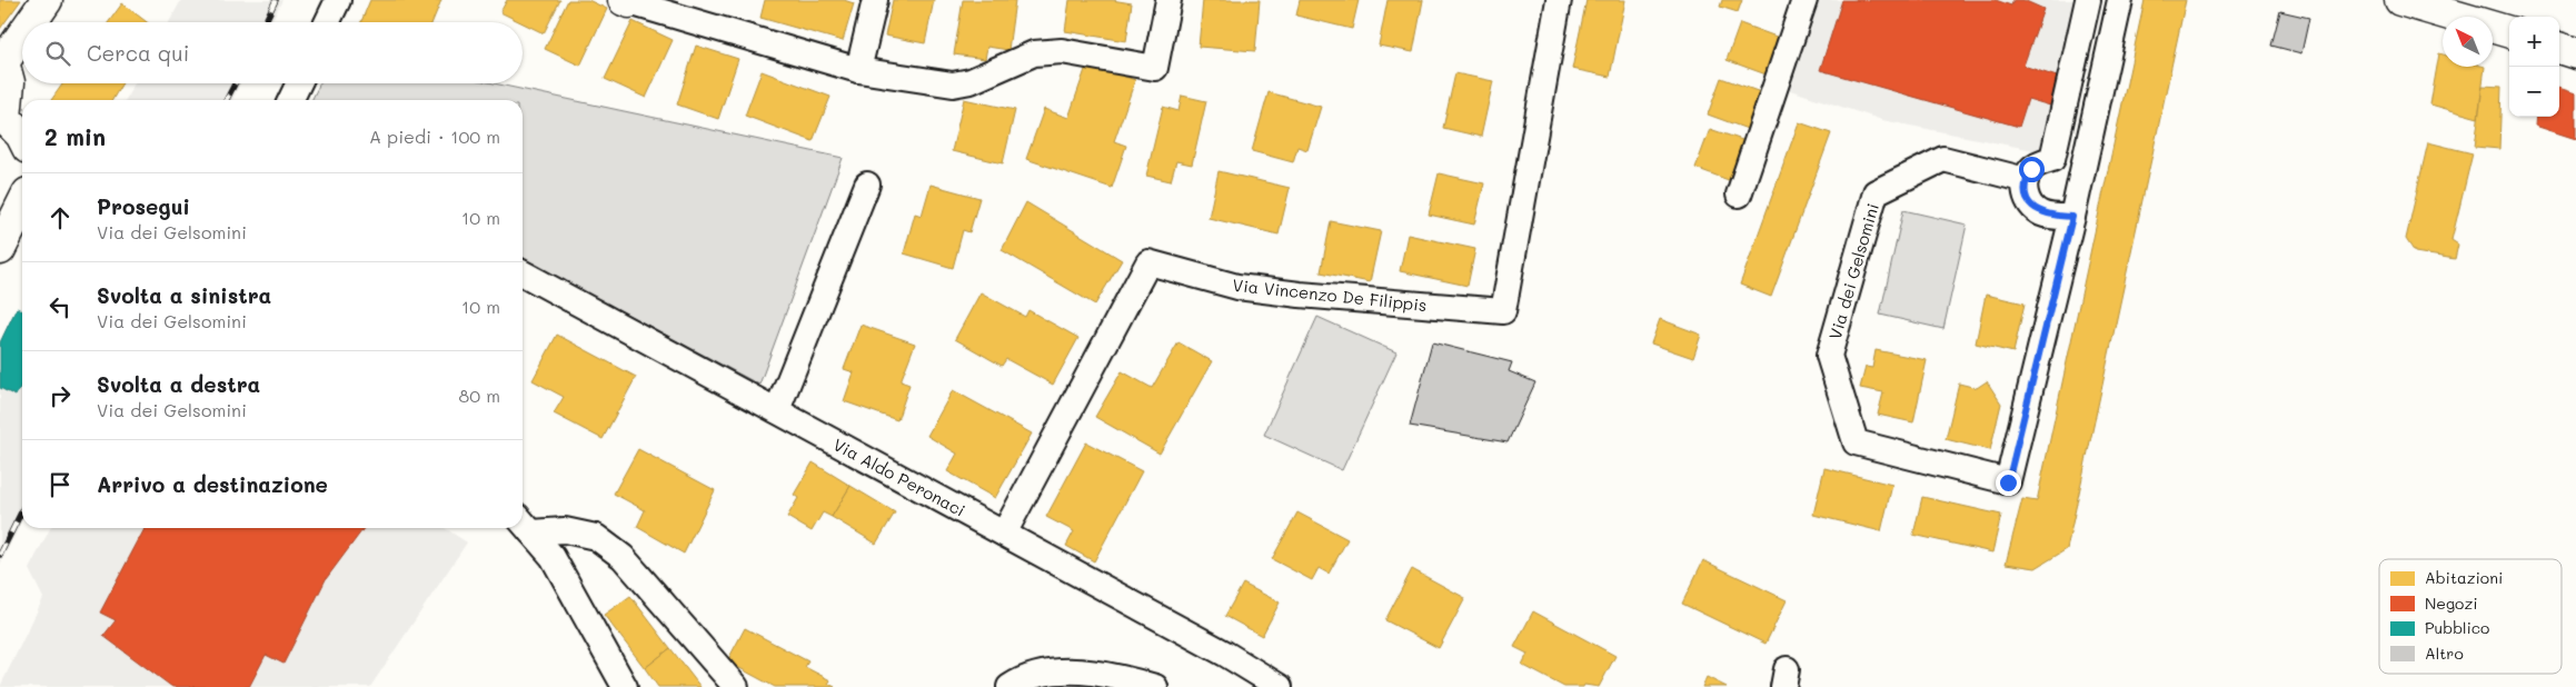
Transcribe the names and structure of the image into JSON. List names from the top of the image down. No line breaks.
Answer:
{"streets":{"street":["Via dei Gelsomini","Via Vincenzo De Filippis","Via Aldo Peronaci"]},"crossings":[["Via Vincenzo De Filippis","Via Aldo Peronaci"]],"legend":["Abitazioni","Negozi","Pubblico","Altro"],"north":"top left","page":{"map_buttons":["+","−"],"search":"Cerca qui","heading":["2 min","A piedi · 100 m"],"list":[["Prosegui","Via dei Gelsomini","10 m"],["Svolta a sinistra","Via dei Gelsomini","10 m"],["Svolta a destra","Via dei Gelsomini","80 m"],"Arrivo a destinazione"]}}
